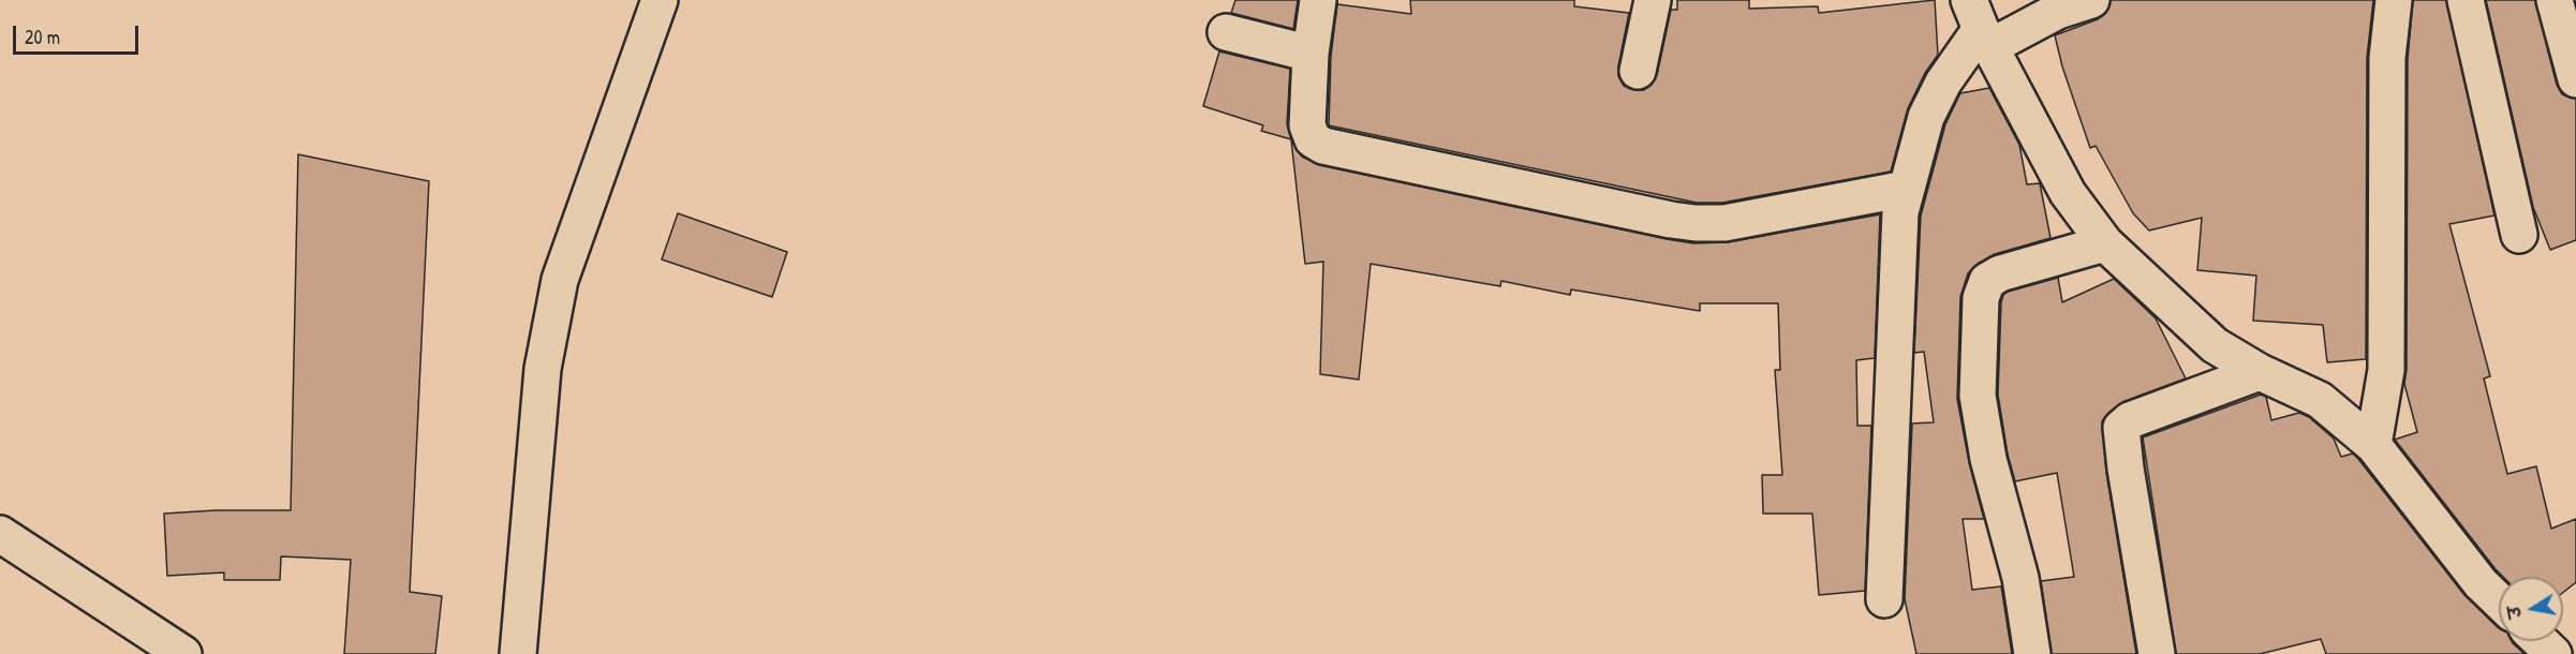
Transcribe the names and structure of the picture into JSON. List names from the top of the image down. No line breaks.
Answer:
{"scale_bar":"20 m","north":"left"}
